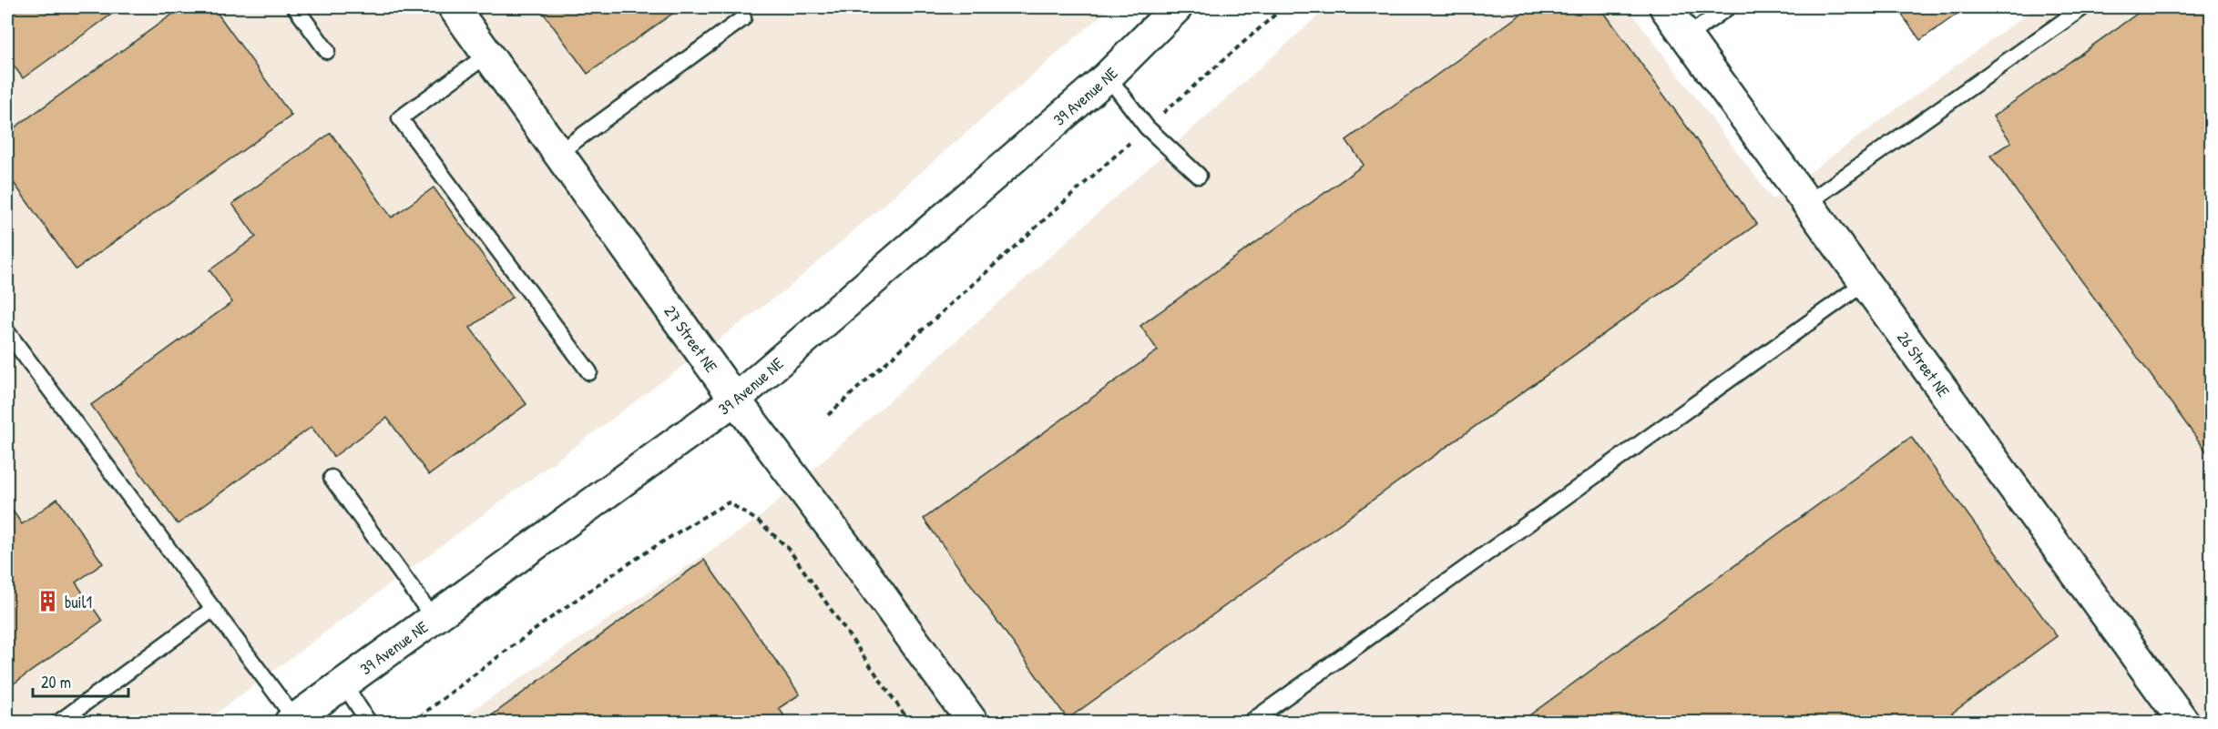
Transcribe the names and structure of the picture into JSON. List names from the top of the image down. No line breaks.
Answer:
{"streets":{"street":["39 Avenue NE","27 Street NE","26 Street NE"]},"crossings":[["39 Avenue NE","27 Street NE"]],"places":{"building":["buil1"]},"scale_bar":"20 m"}
